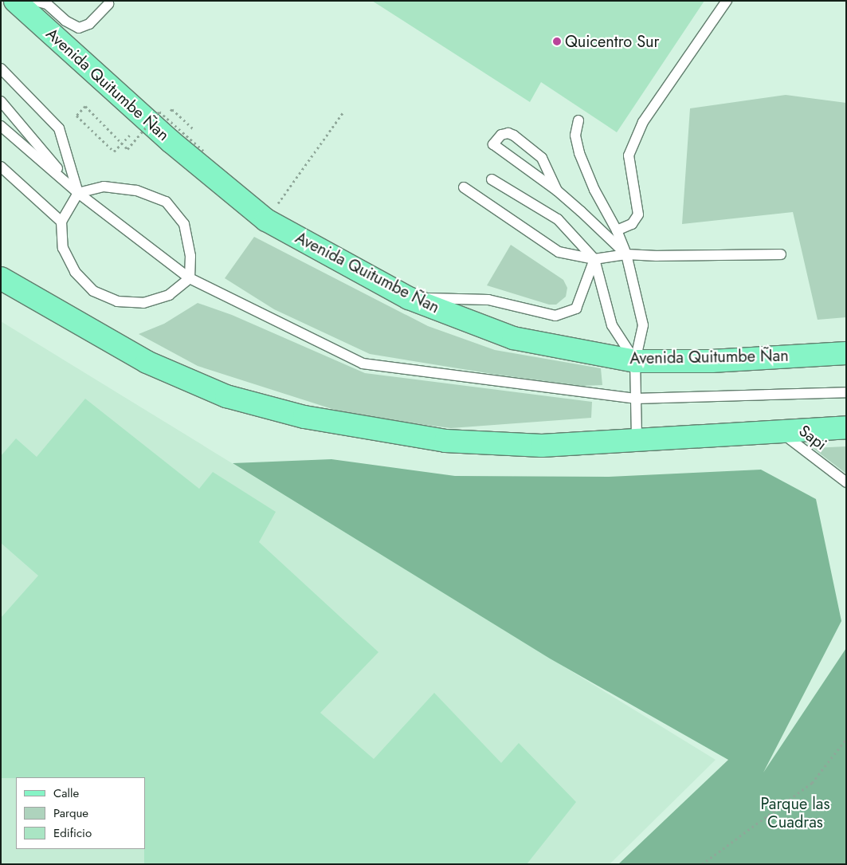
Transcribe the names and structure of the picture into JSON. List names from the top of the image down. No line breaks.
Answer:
{"streets":{"main road":["Avenida Quitumbe Ñan"],"lane":["Sapi"]},"parks":["Parque las Cuadras"],"places":["Quicentro Sur"],"legend":["Calle","Parque","Edificio"]}
